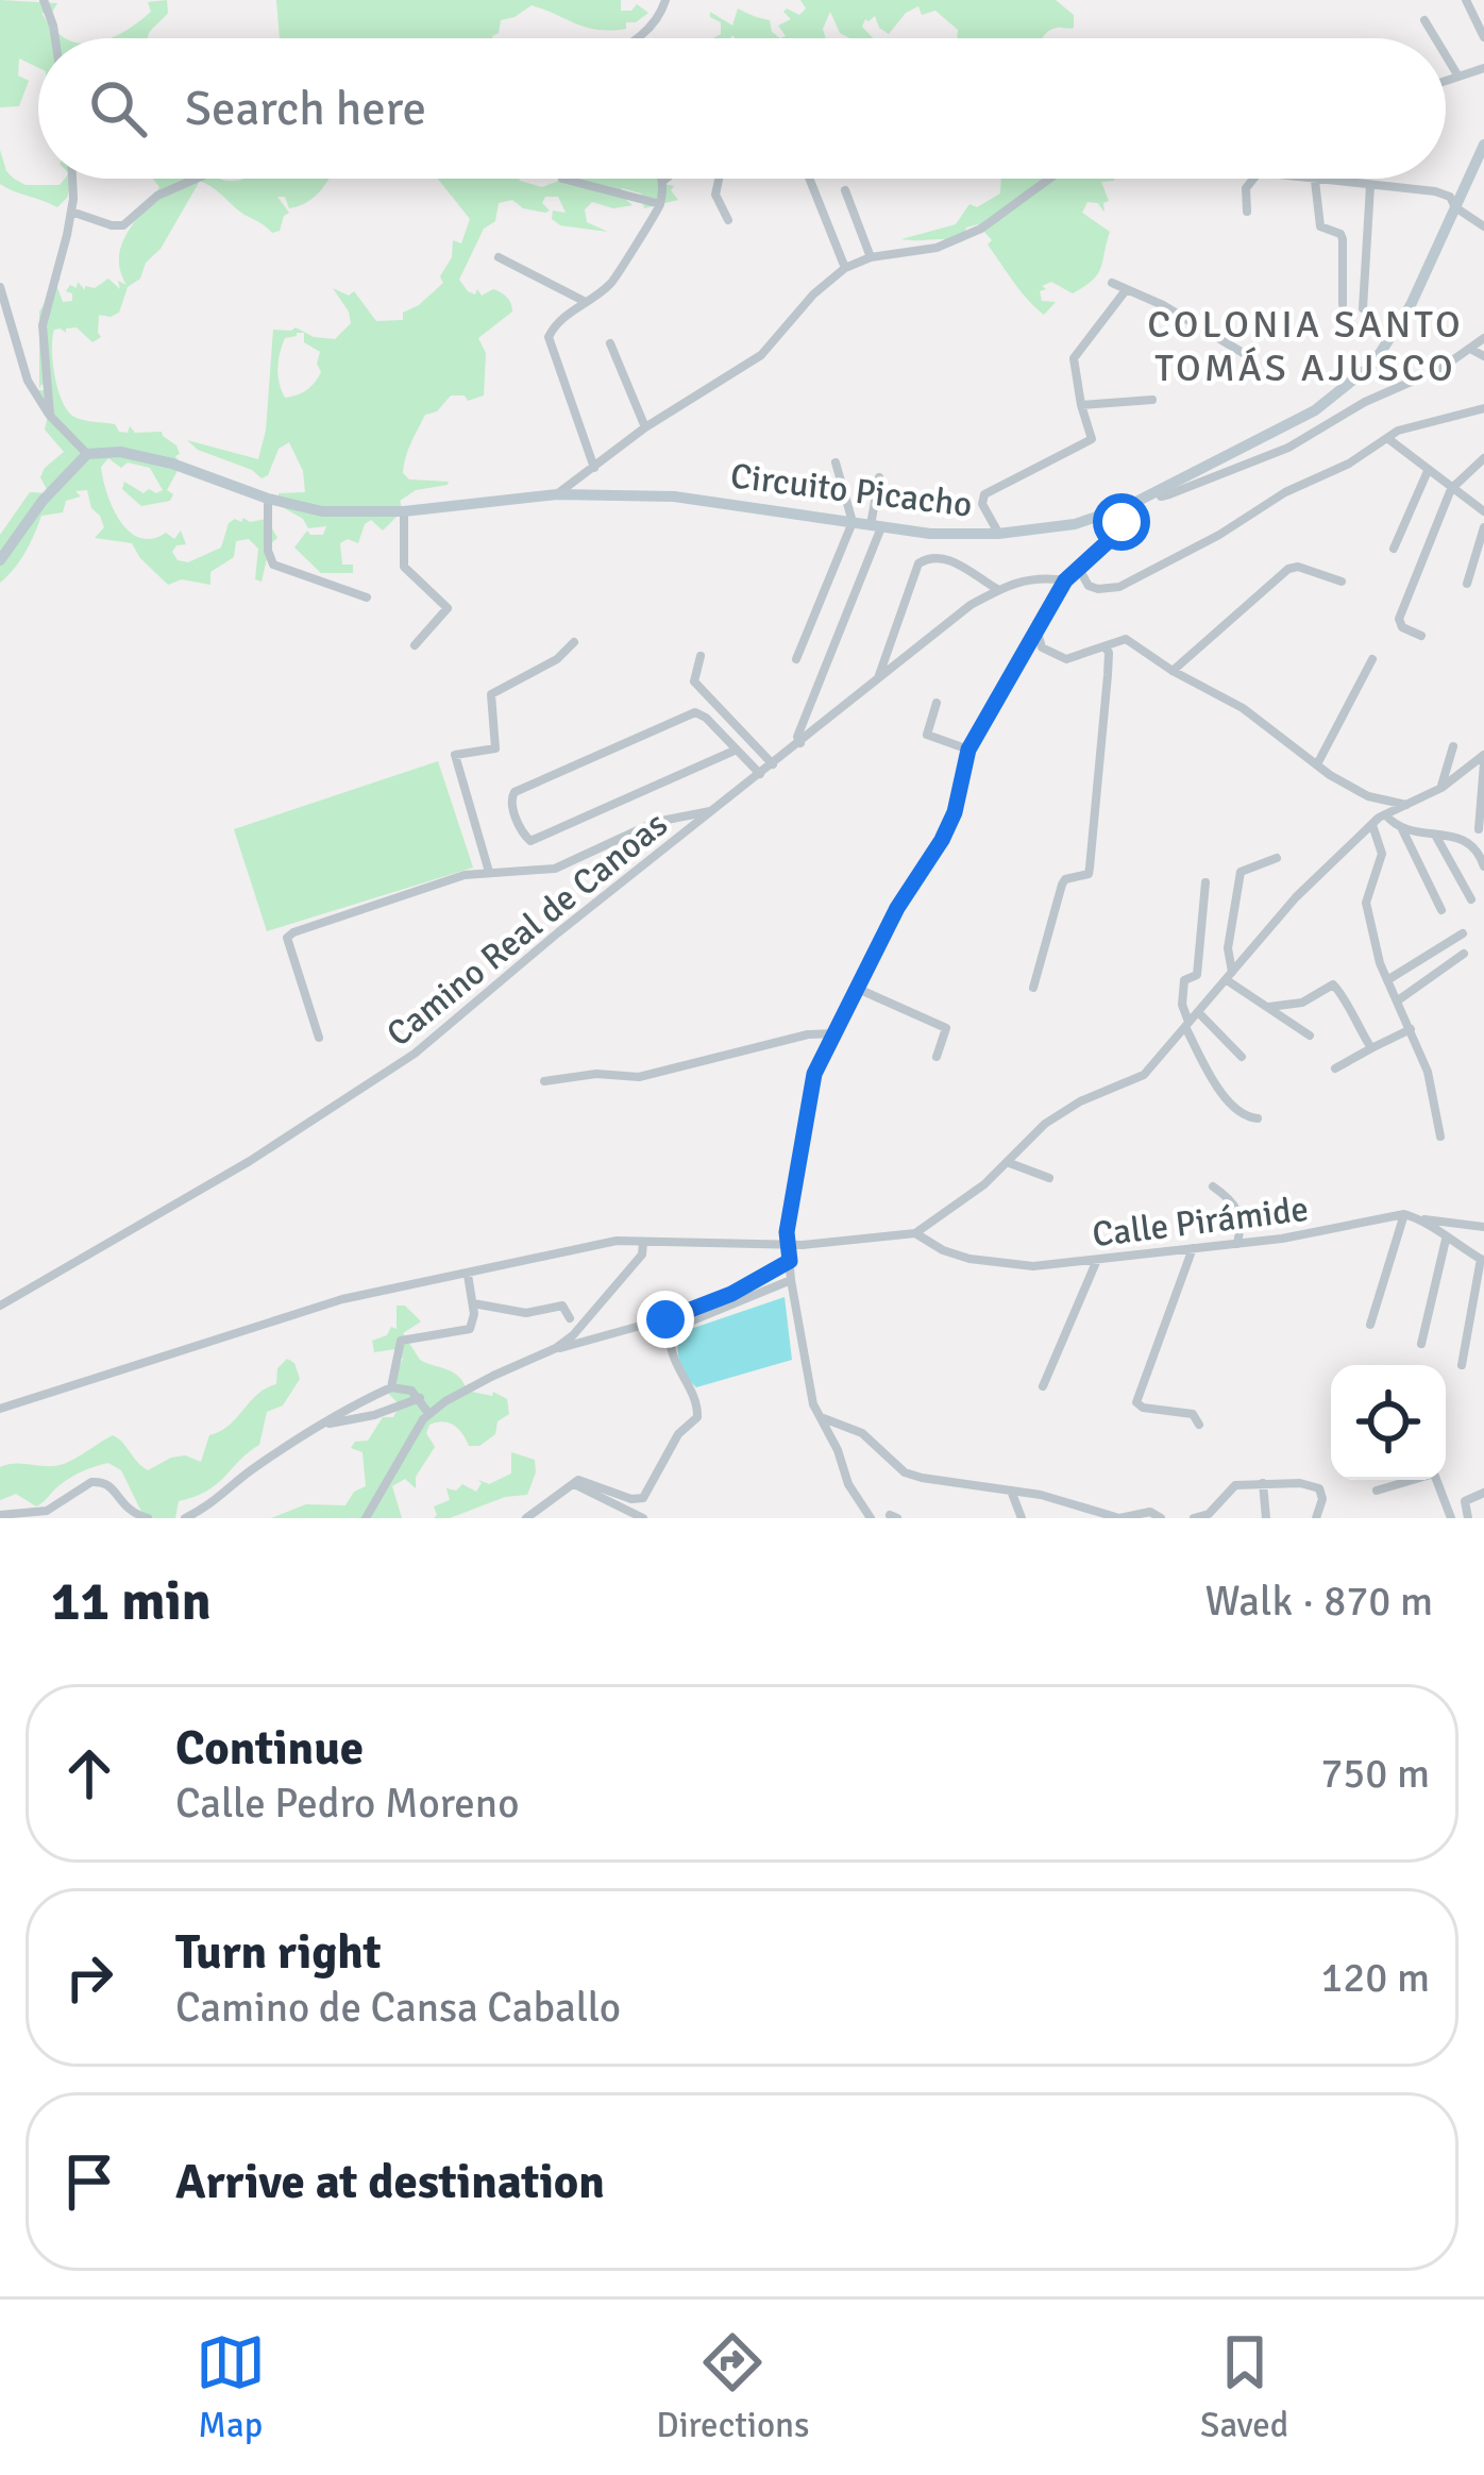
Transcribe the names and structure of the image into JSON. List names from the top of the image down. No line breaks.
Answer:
{"streets":{"main road":["Circuito Picacho"],"street":["Camino Real de Canoas","Calle Pirámide"]},"districts":["COLONIA SANTO TOMÁS AJUSCO"],"page":{"search":"Search here","heading":["11 min","Walk · 870 m"],"list":[["Continue","Calle Pedro Moreno","750 m"],["Turn right","Camino de Cansa Caballo","120 m"],"Arrive at destination"],"nav":["Map","Directions","Saved"]}}
